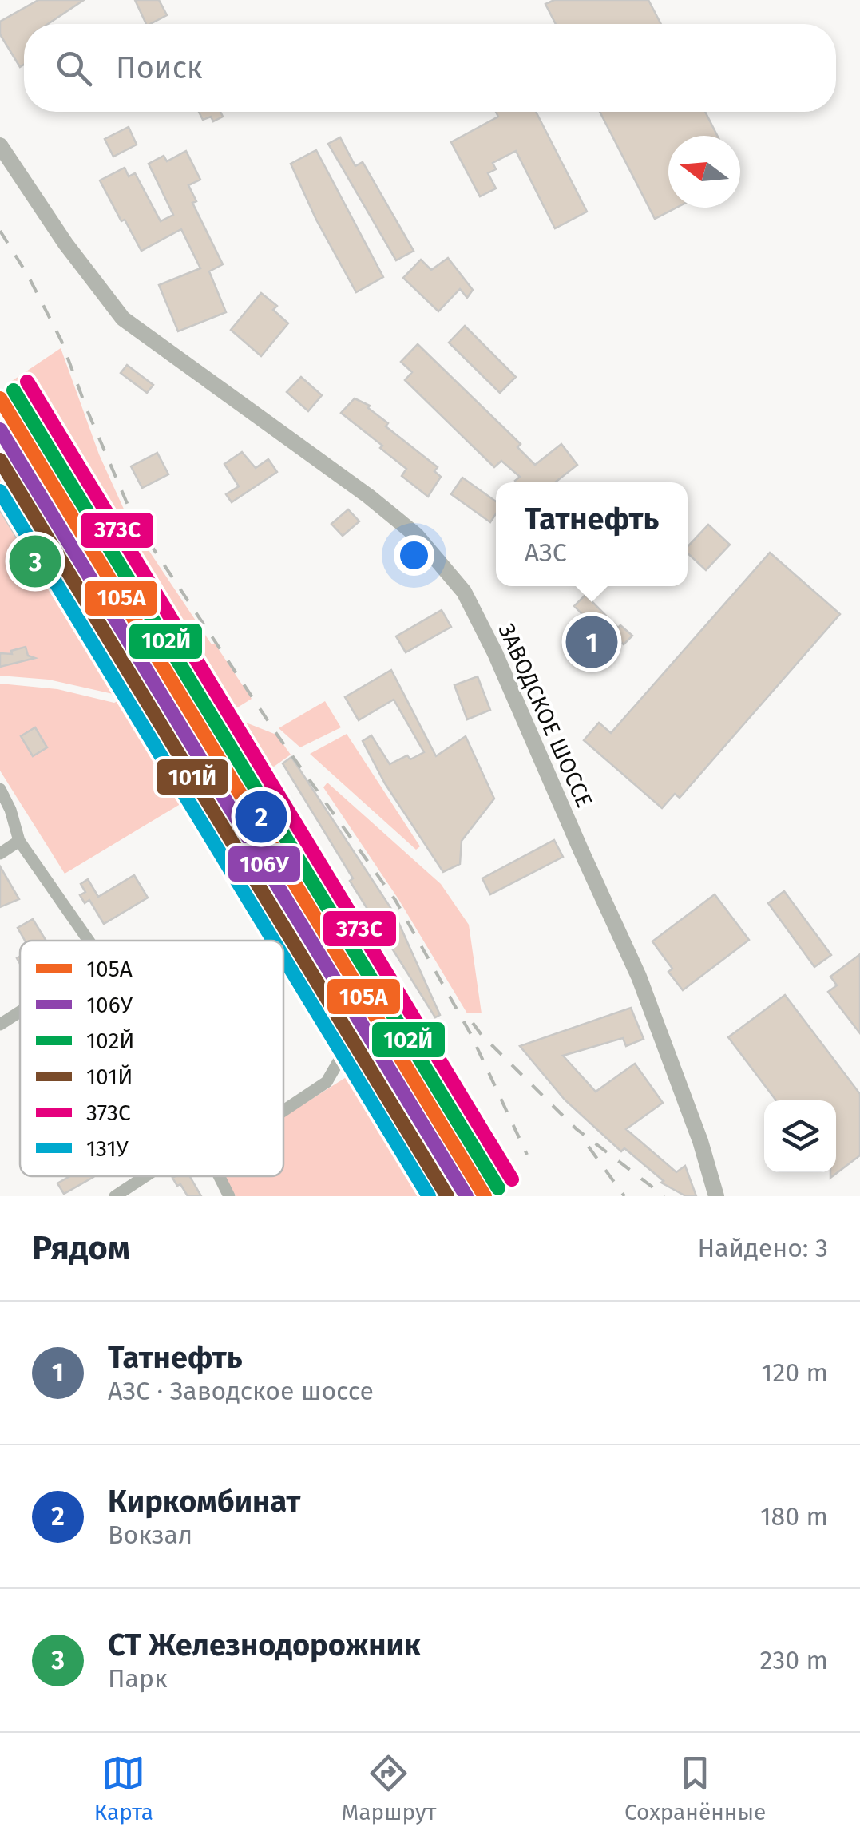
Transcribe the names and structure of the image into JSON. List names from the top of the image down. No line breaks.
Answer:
{"streets":{"main road":["ЗАВОДСКОЕ ШОССЕ"]},"lines":["transit line 373C","transit line 102Й","transit line 105А","transit line 106У","transit line 101Й","transit line 131У"],"legend":["105А","106У","102Й","101Й","373C","131У"],"north":"left","page":{"search":"Поиск","popup":["Татнефть","АЗС"],"pins":["3","1","2"],"heading":["Рядом","Найдено: 3"],"list":[{"mark":"1","name":"Татнефть","note":"АЗС · Заводское шоссе","value":"120 m"},{"mark":"2","name":"Киркомбинат","note":"Вокзал","value":"180 m"},{"mark":"3","name":"СТ Железнодорожник","note":"Парк","value":"230 m"}],"nav":["Карта","Маршрут","Сохранённые"]}}
